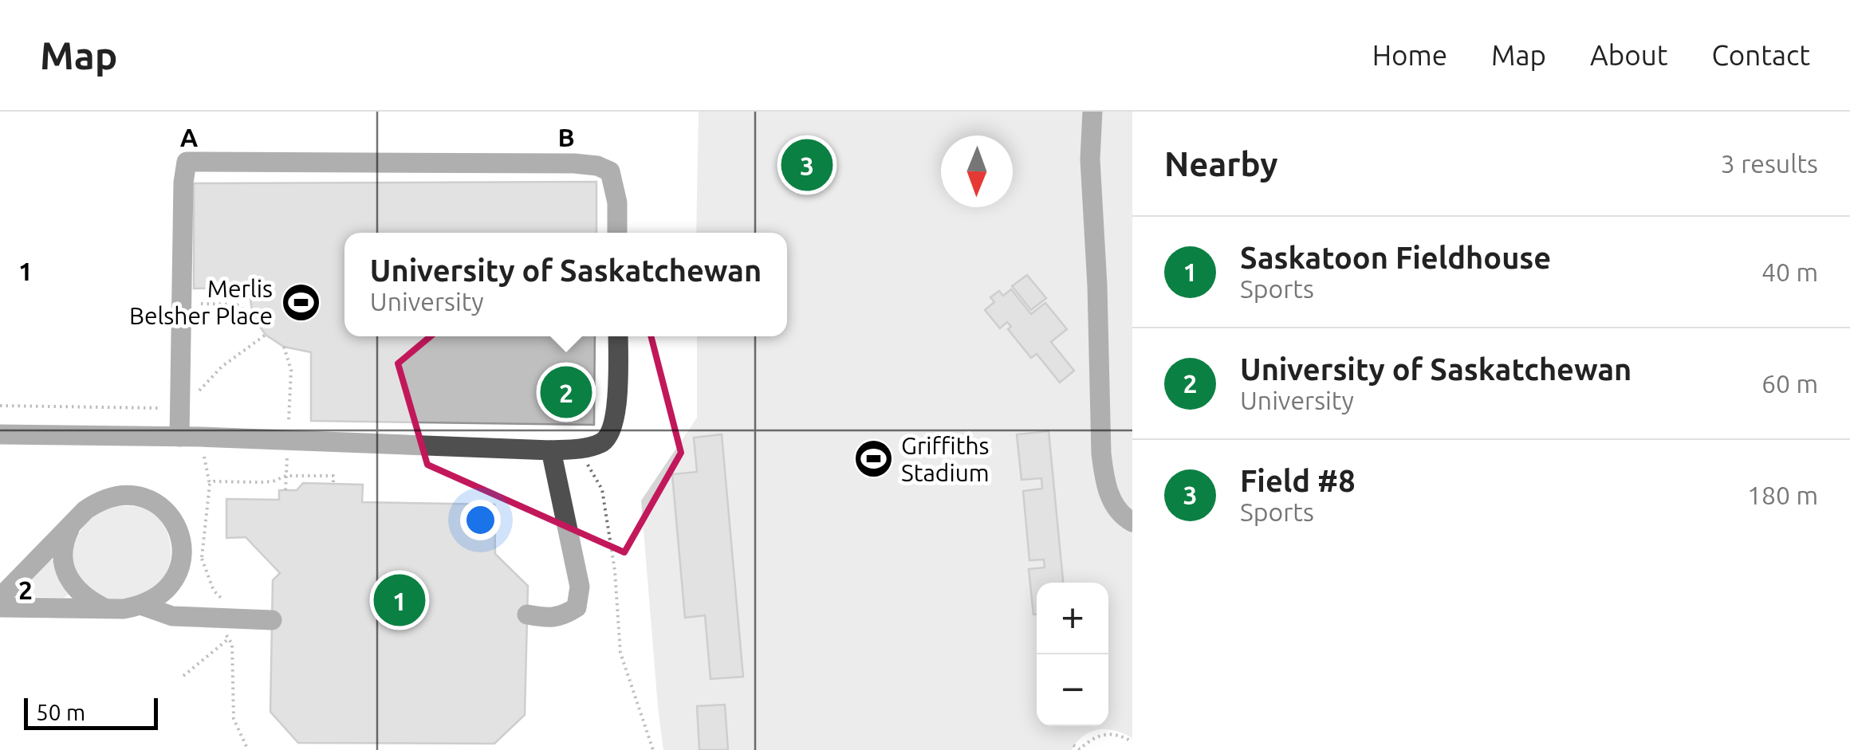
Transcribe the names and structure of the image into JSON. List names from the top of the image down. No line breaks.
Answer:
{"places":{"sports":["Merlis Belsher Place","Griffiths Stadium"]},"scale_bar":"50 m","north":"bottom","page":{"header":"Map","nav":["Home","Map","About","Contact"],"heading":["Nearby","3 results"],"pins":["3","2","1"],"list":[{"mark":"1","name":"Saskatoon Fieldhouse","note":"Sports","value":"40 m"},{"mark":"2","name":"University of Saskatchewan","note":"University","value":"60 m"},{"mark":"3","name":"Field #8","note":"Sports","value":"180 m"}],"popup":["University of Saskatchewan","University"],"map_buttons":["+","−"],"scale":"50 m"},"grid":{"columns":["A","B"],"rows":["1","2"]}}
